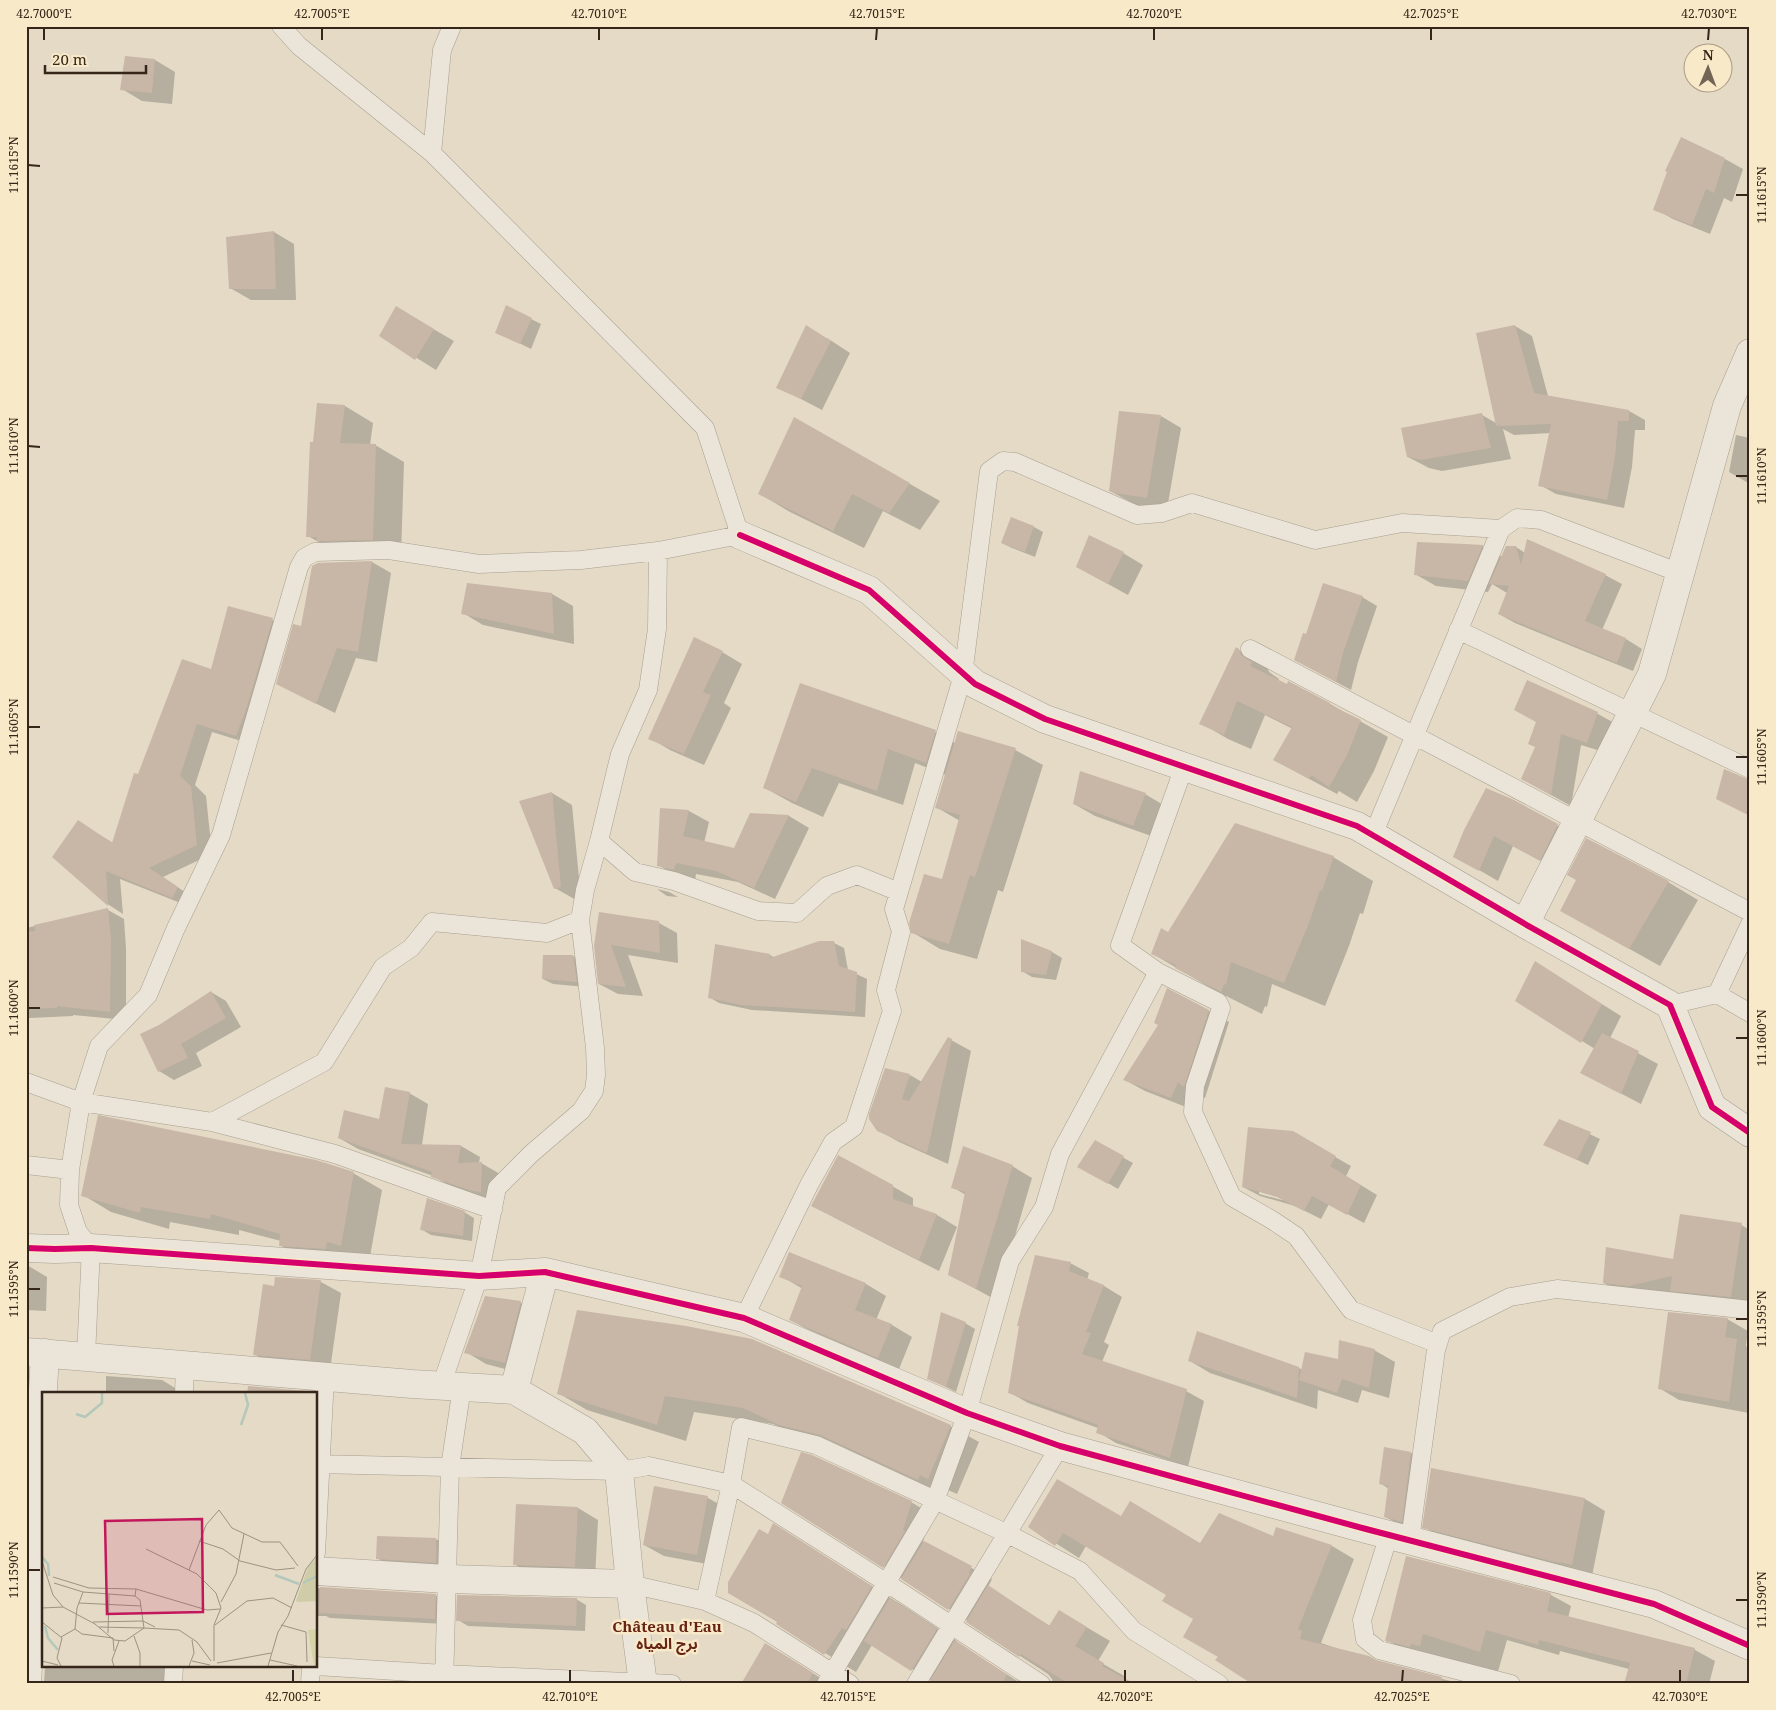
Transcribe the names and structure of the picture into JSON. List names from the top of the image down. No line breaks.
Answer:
{"districts":["Château d'Eau برج المياه"],"scale_bar":"20 m","north":"top","coordinates":["42.7000°E","42.7005°E","42.7010°E","42.7015°E","42.7020°E","42.7025°E","42.7030°E","11.1615°N","11.1610°N","11.1605°N","11.1600°N","11.1595°N","11.1590°N"]}
